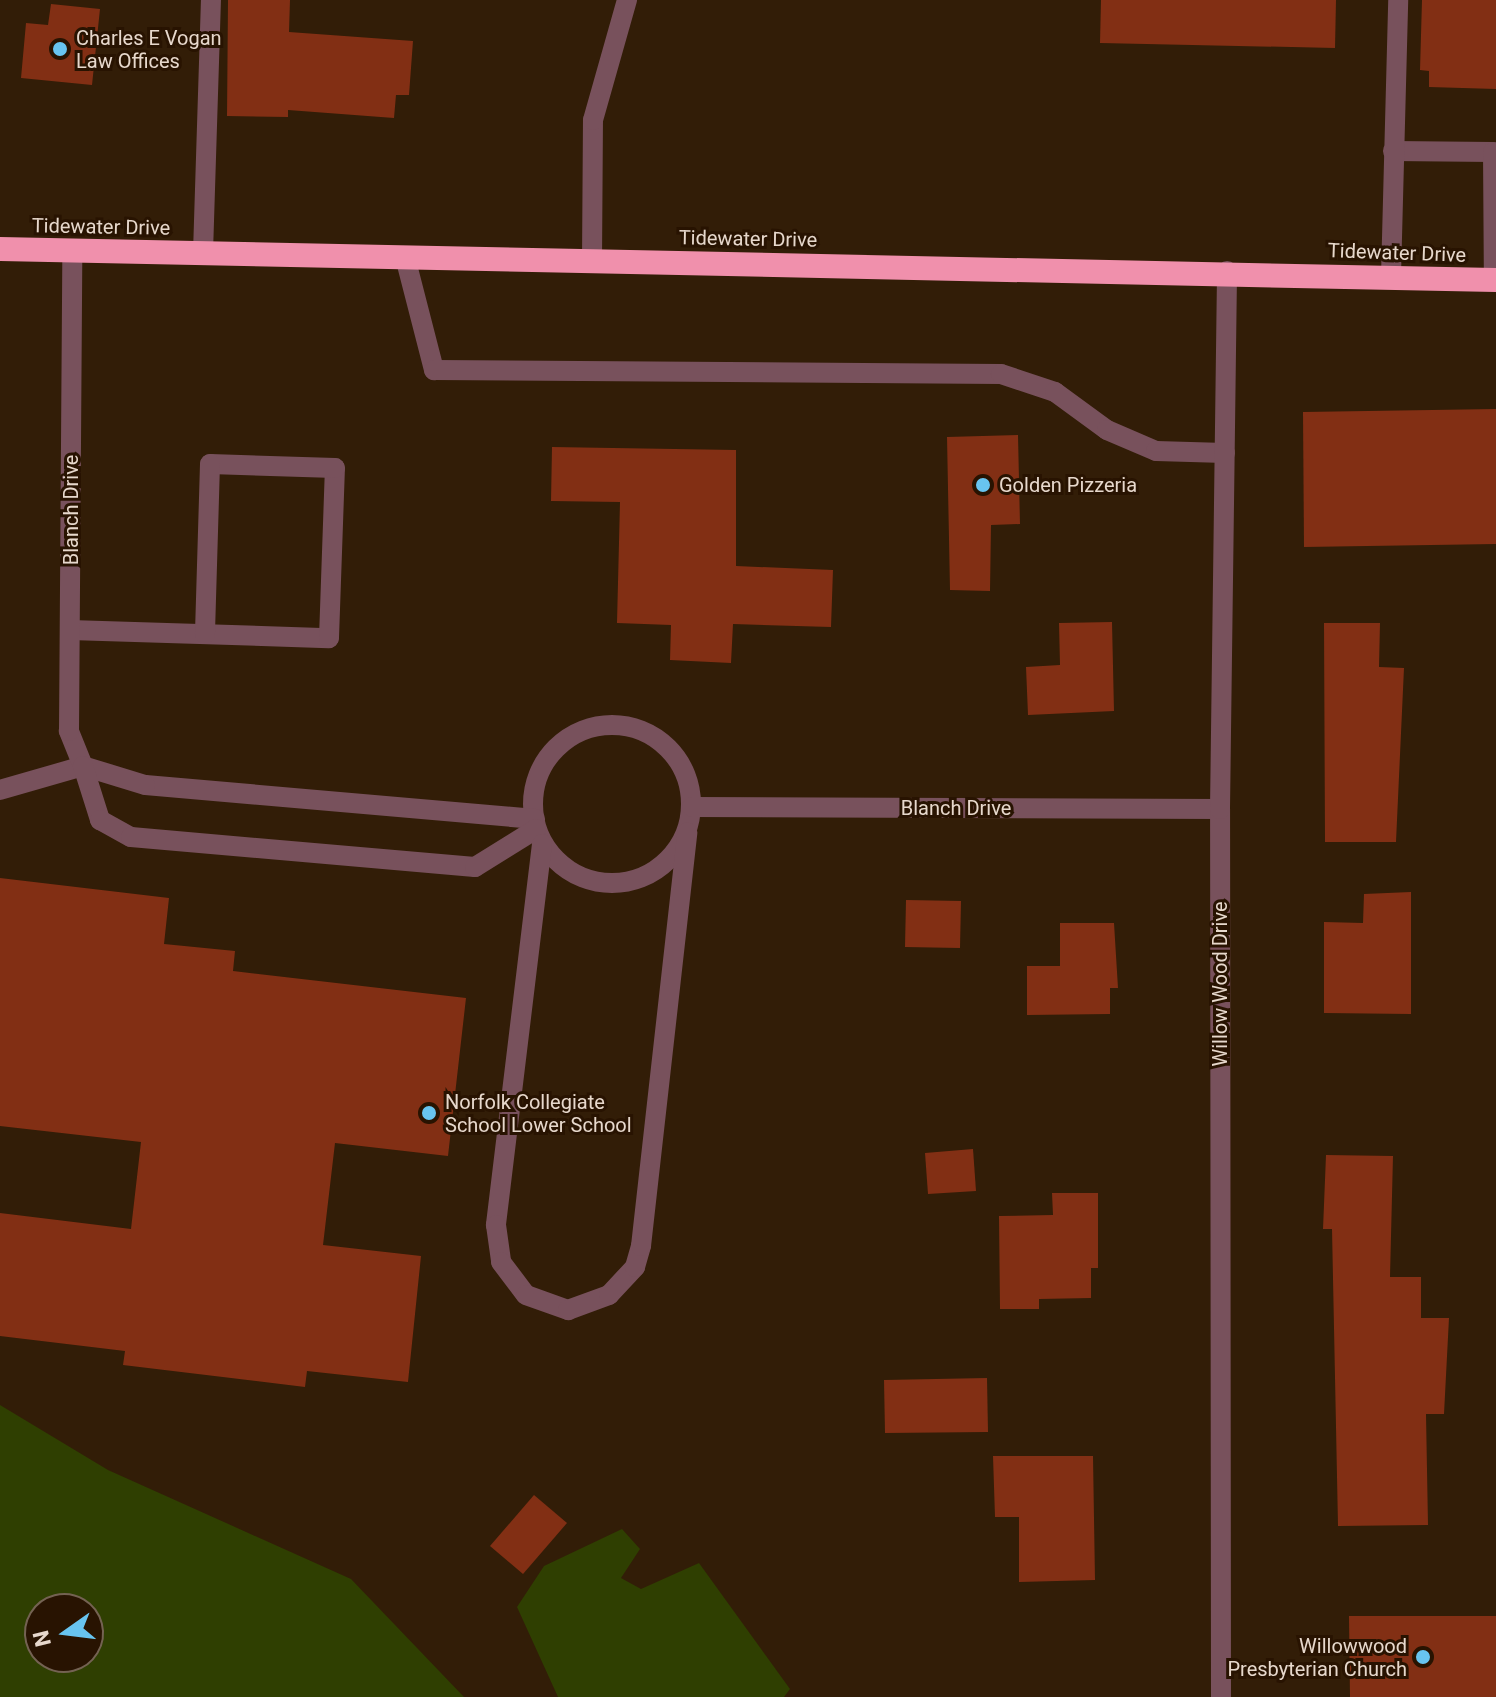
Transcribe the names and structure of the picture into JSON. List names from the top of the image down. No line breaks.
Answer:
{"streets":{"highway":["Tidewater Drive"],"street":["Blanch Drive","Willow Wood Drive"]},"crossings":[["Tidewater Drive","Blanch Drive"],["Tidewater Drive","Willow Wood Drive"],["Blanch Drive","Willow Wood Drive"]],"places":["Charles E Vogan Law Offices","Golden Pizzeria","Norfolk Collegiate School Lower School","Willowwood Presbyterian Church"],"north":"left"}
